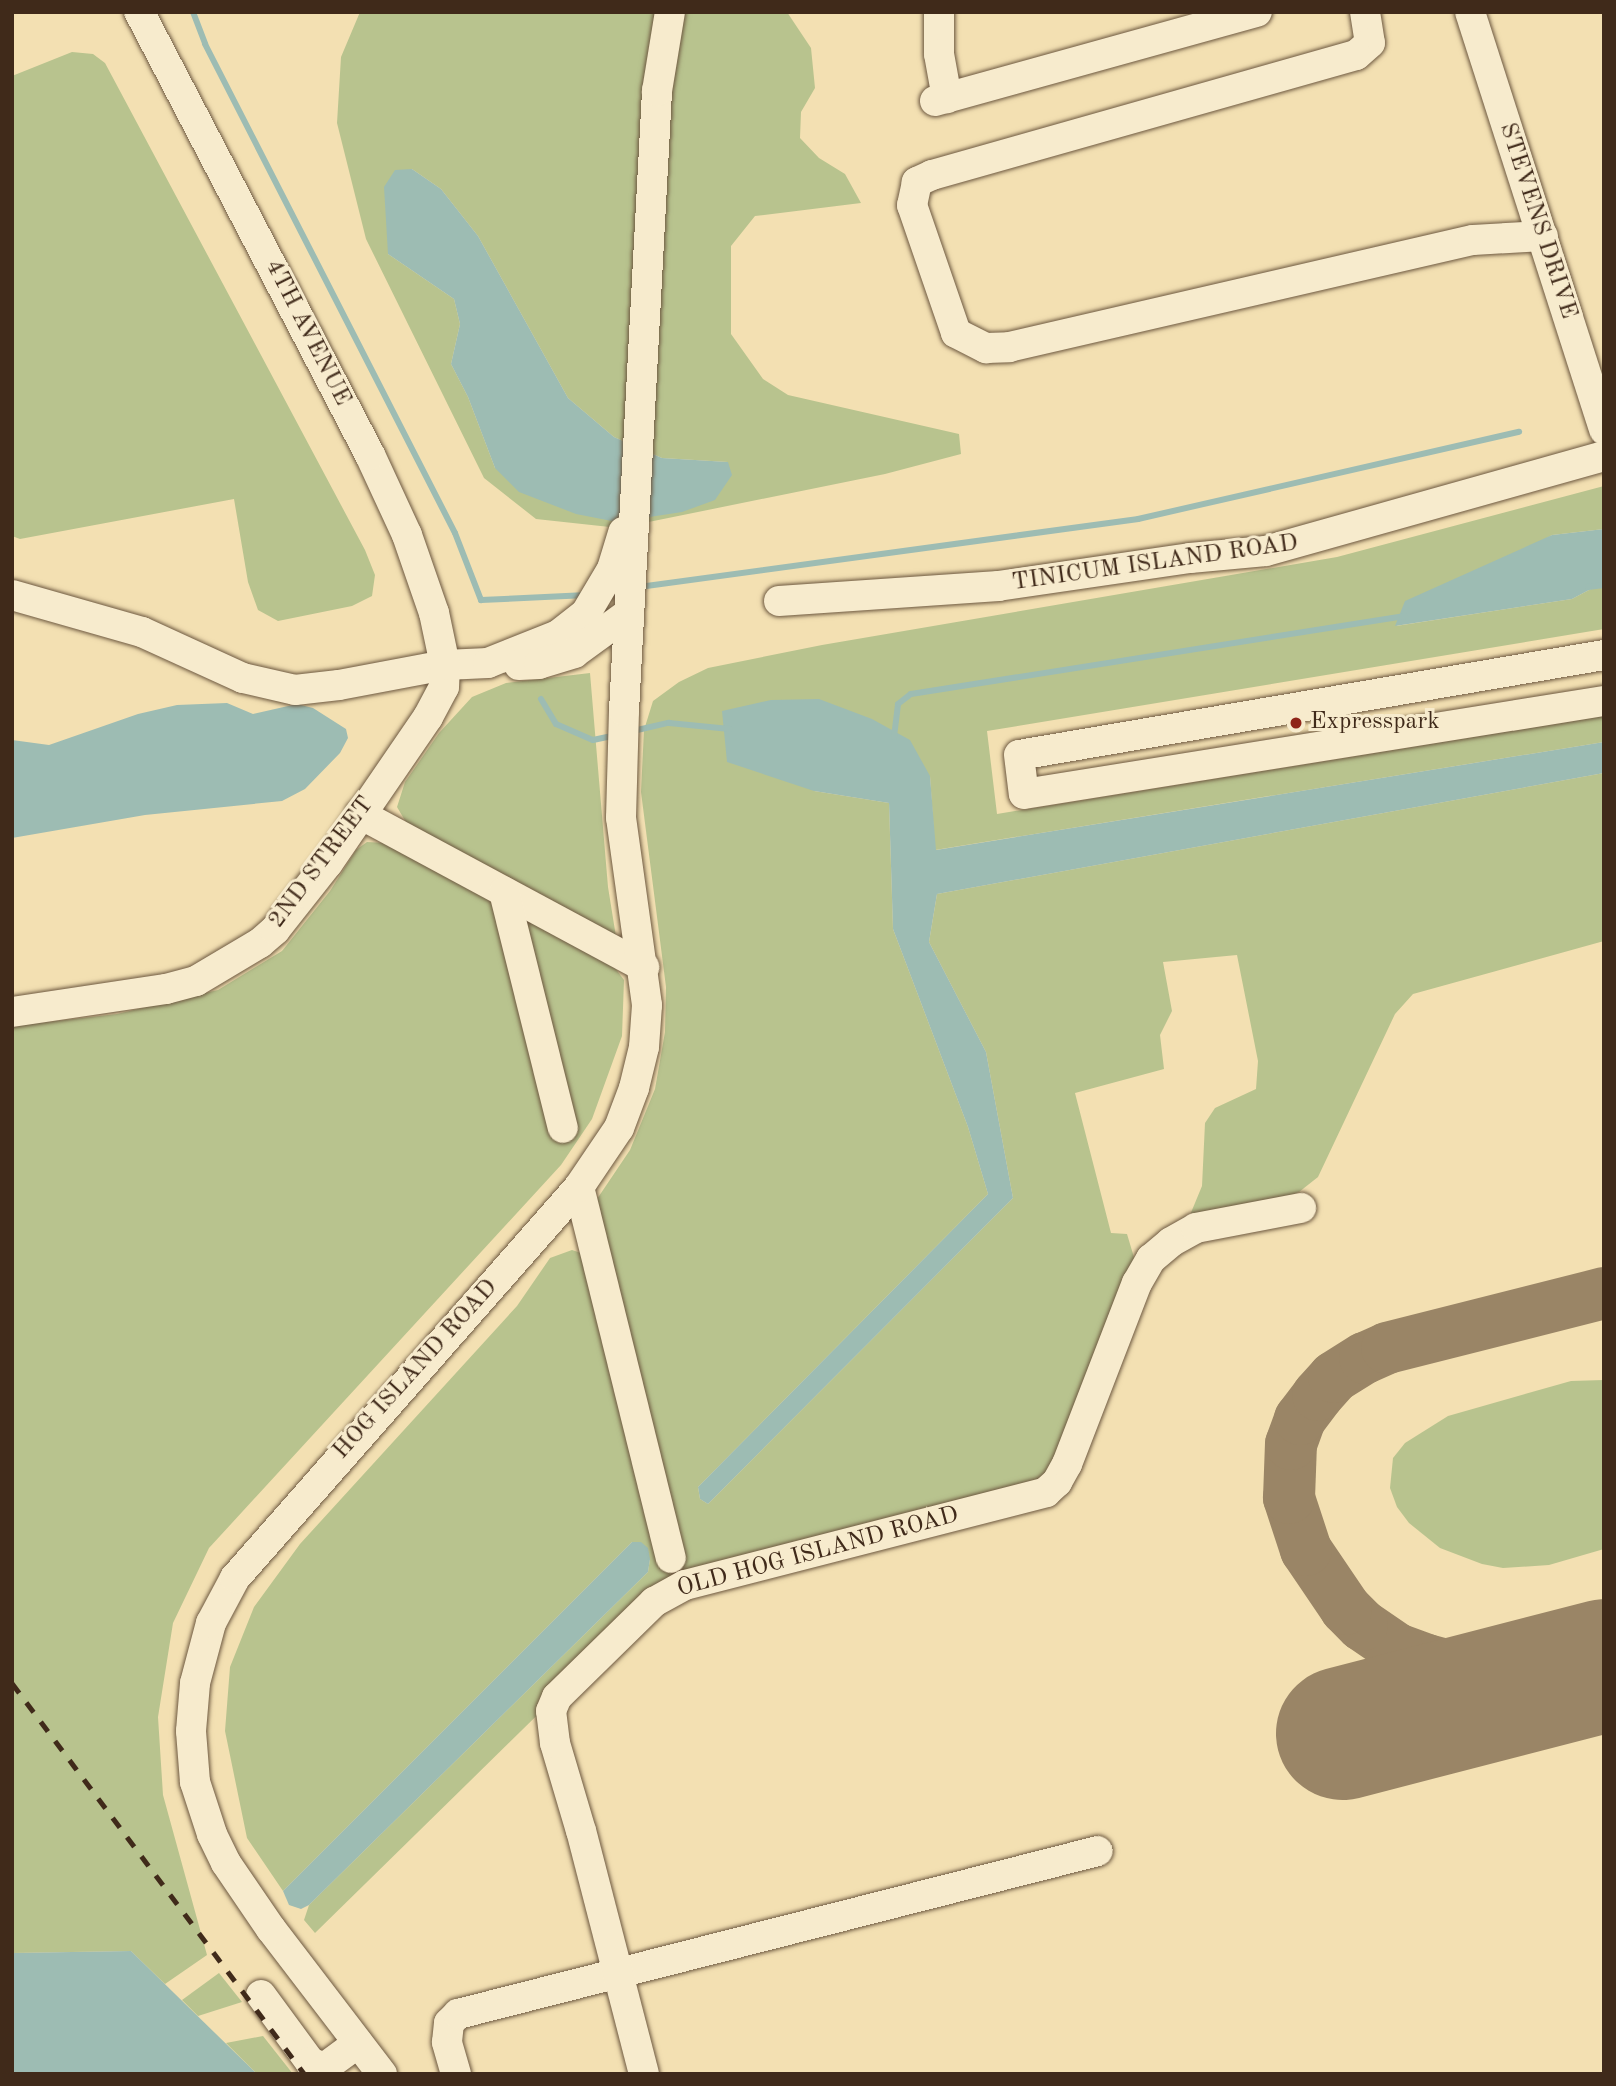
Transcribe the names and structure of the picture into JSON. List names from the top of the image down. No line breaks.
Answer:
{"streets":{"street":["STEVENS DRIVE","4TH AVENUE","TINICUM ISLAND ROAD","2ND STREET","HOG ISLAND ROAD","OLD HOG ISLAND ROAD"]},"crossings":[["4TH AVENUE","2ND STREET"]],"places":["Expresspark"]}
